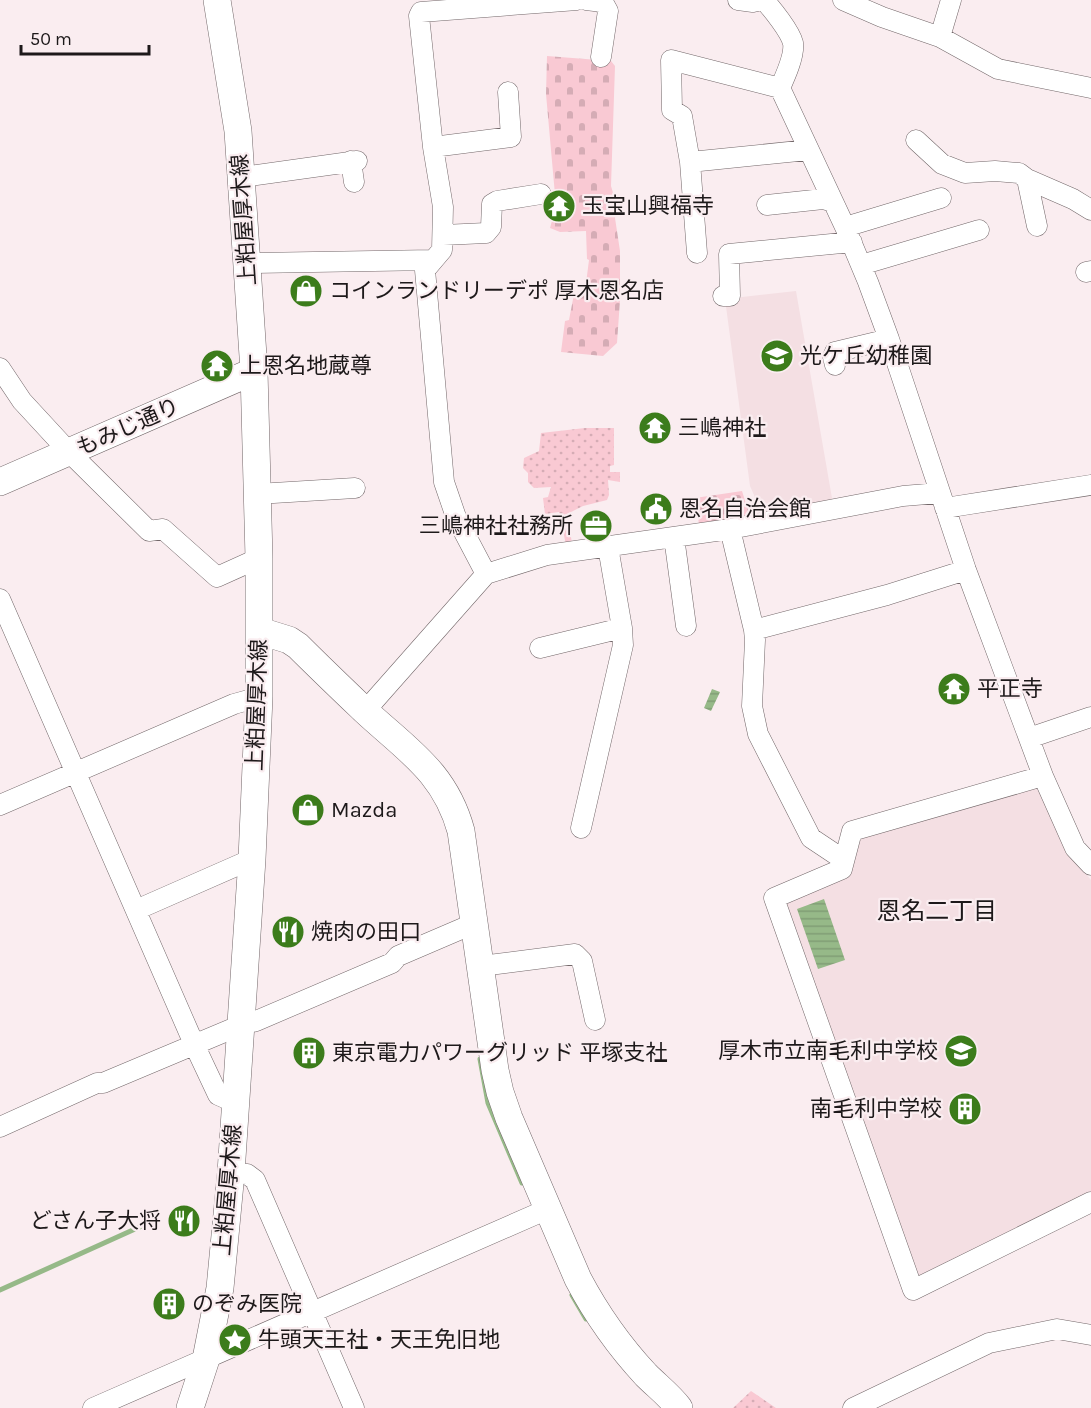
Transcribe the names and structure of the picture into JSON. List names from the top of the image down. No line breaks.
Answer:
{"streets":{"main road":["上粕屋厚木線","もみじ通り"]},"crossings":[["上粕屋厚木線","もみじ通り"]],"districts":["恩名二丁目"],"places":{"temple":["玉宝山興福寺","上恩名地蔵尊","三嶋神社","平正寺"],"shop":["コインランドリーデポ 厚木恩名店","Mazda"],"school or university":["光ケ丘幼稚園","厚木市立南毛利中学校"],"public building":["恩名自治会館"],"office":["三嶋神社社務所"],"restaurant":["焼肉の田口","どさん子大将"],"building":["東京電力パワーグリッド 平塚支社","南毛利中学校","のぞみ医院"],"place":["牛頭天王社・天王免旧地"]},"scale_bar":"50 m"}
